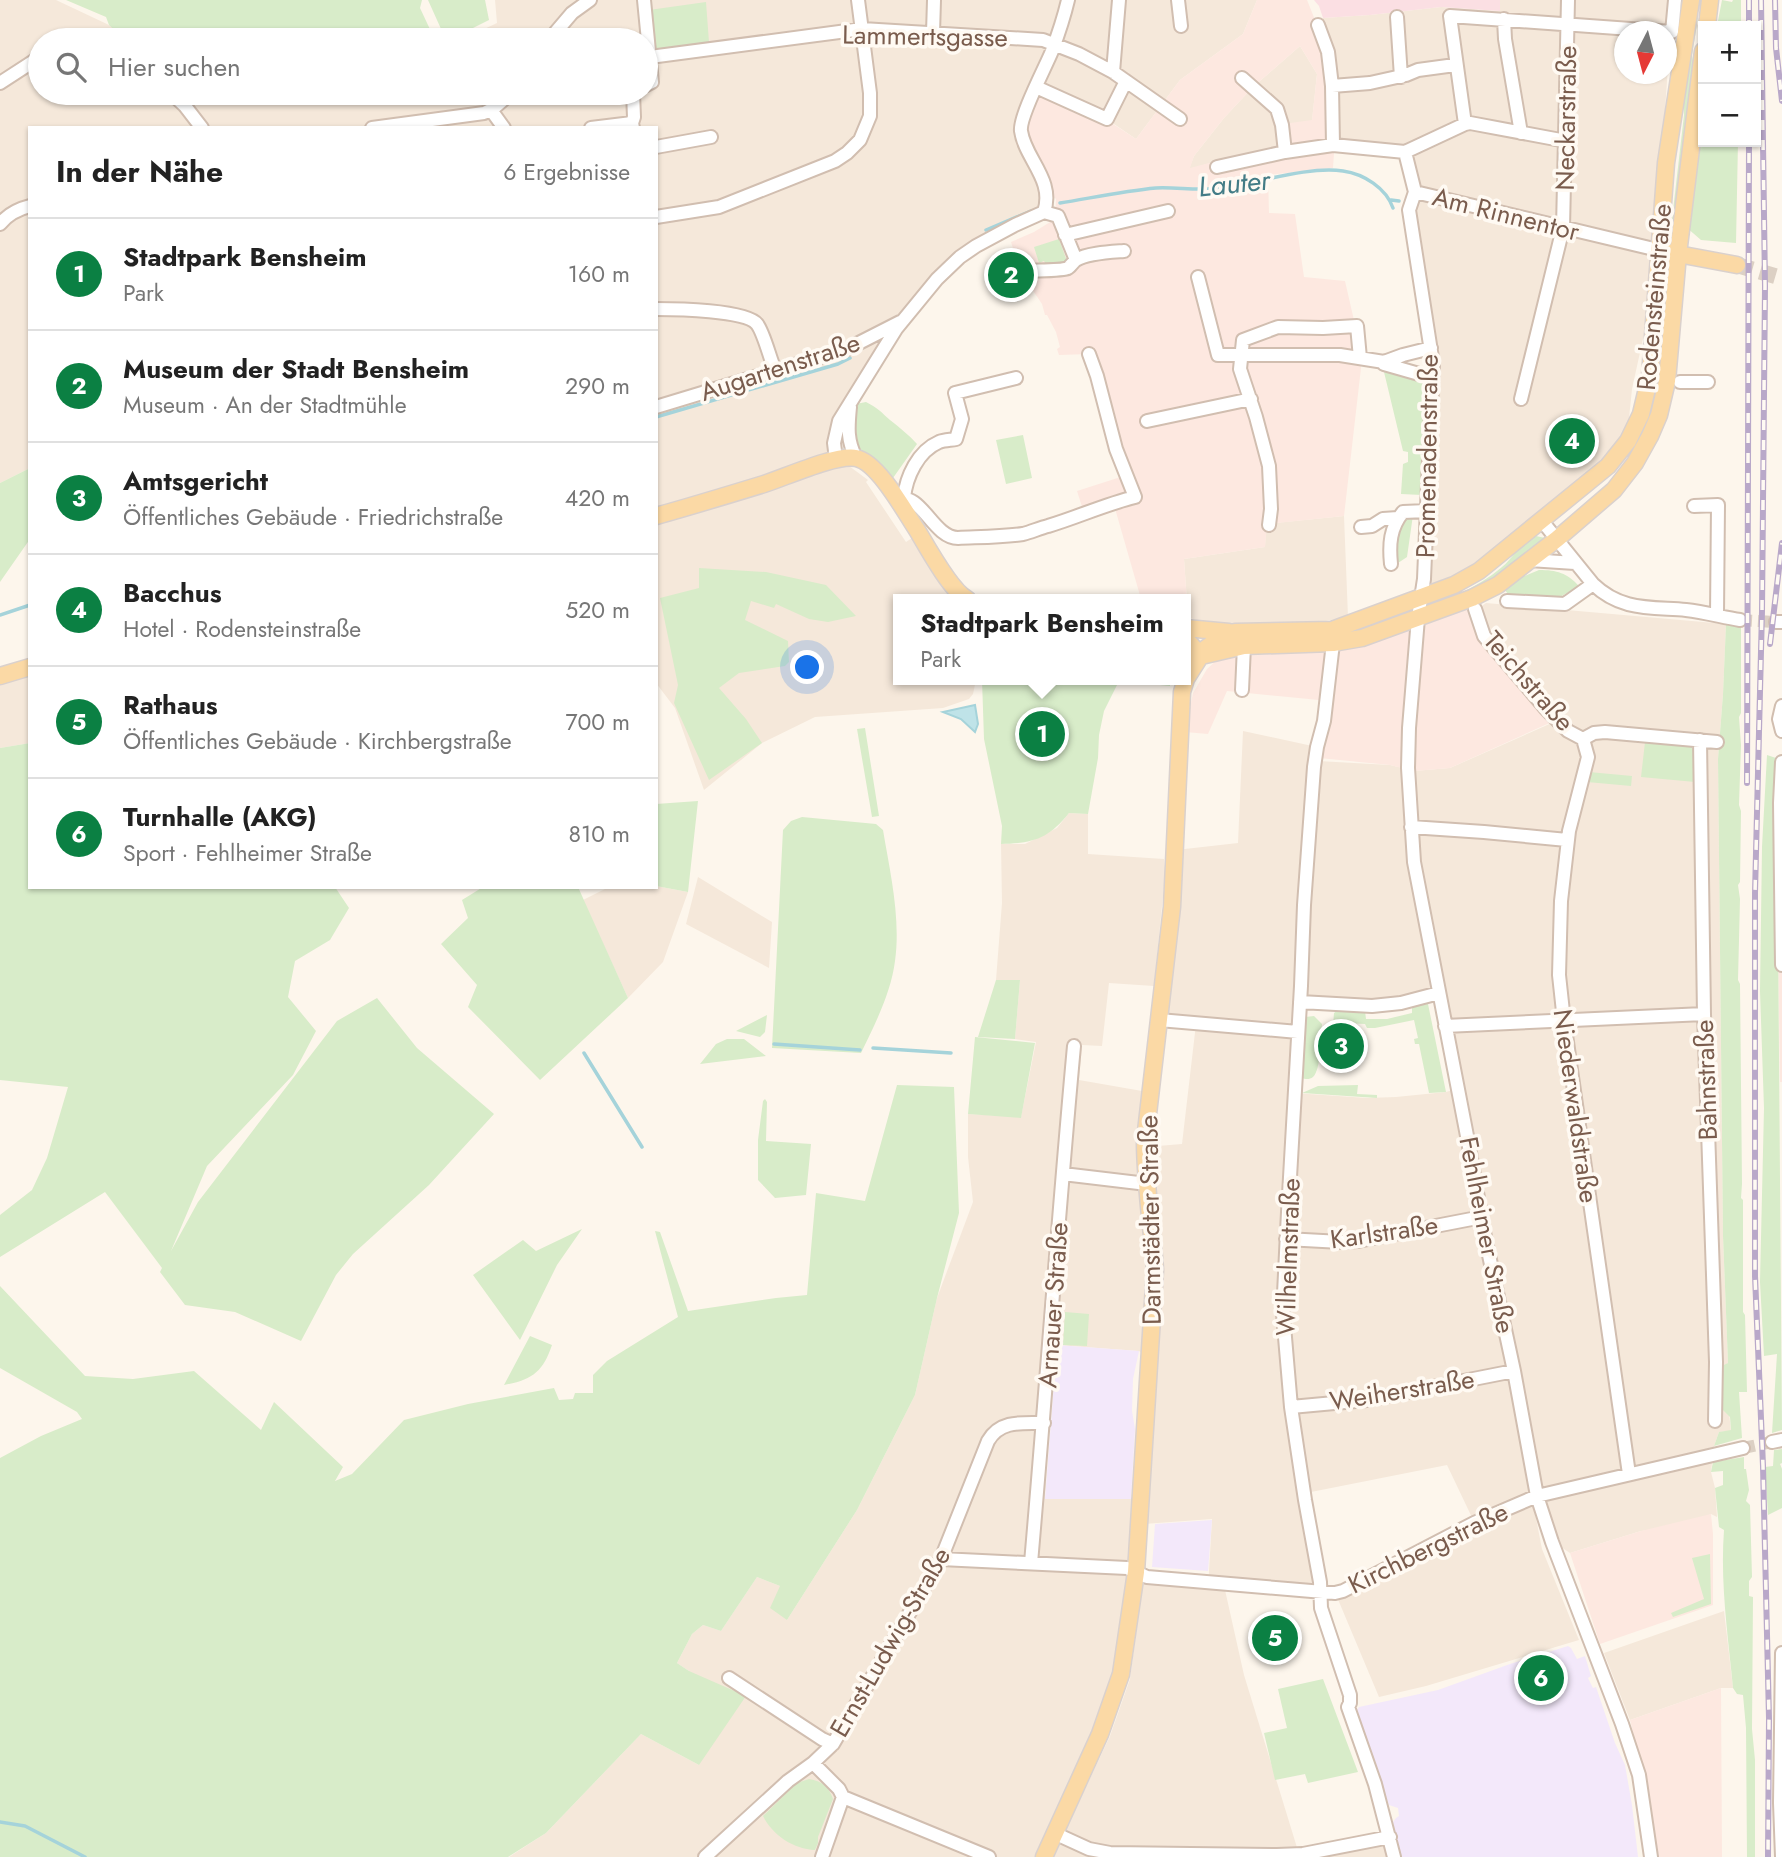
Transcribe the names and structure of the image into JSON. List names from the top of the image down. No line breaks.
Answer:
{"streets":{"main road":["Rodensteinstraße","Darmstädter Straße"],"street":["Lammertsgasse","Neckarstraße","Am Rinnentor","Augartenstraße","Promenadenstraße","Teichstraße","Bahnstraße","Niederwaldstraße","Karlstraße","Fehlheimer Straße","Wilhelmstraße","Arnauer Straße","Weiherstraße","Kirchbergstraße","Ernst-Ludwig-Straße"]},"crossings":[["Neckarstraße","Am Rinnentor"],["Am Rinnentor","Rodensteinstraße"],["Am Rinnentor","Promenadenstraße"],["Rodensteinstraße","Promenadenstraße"],["Rodensteinstraße","Darmstädter Straße"],["Rodensteinstraße","Fehlheimer Straße"],["Rodensteinstraße","Wilhelmstraße"],["Promenadenstraße","Fehlheimer Straße"],["Teichstraße","Bahnstraße"],["Teichstraße","Niederwaldstraße"],["Niederwaldstraße","Kirchbergstraße"],["Darmstädter Straße","Kirchbergstraße"],["Karlstraße","Fehlheimer Straße"],["Karlstraße","Wilhelmstraße"],["Fehlheimer Straße","Weiherstraße"],["Fehlheimer Straße","Kirchbergstraße"],["Wilhelmstraße","Weiherstraße"],["Wilhelmstraße","Kirchbergstraße"],["Arnauer Straße","Kirchbergstraße"],["Arnauer Straße","Ernst-Ludwig-Straße"],["Kirchbergstraße","Ernst-Ludwig-Straße"]],"water":["Lauter"],"north":"bottom","page":{"map_buttons":["+","−"],"search":"Hier suchen","heading":["In der Nähe","6 Ergebnisse"],"list":[{"mark":"1","name":"Stadtpark Bensheim","note":"Park","value":"160 m"},{"mark":"2","name":"Museum der Stadt Bensheim","note":"Museum · An der Stadtmühle","value":"290 m"},{"mark":"3","name":"Amtsgericht","note":"Öffentliches Gebäude · Friedrichstraße","value":"420 m"},{"mark":"4","name":"Bacchus","note":"Hotel · Rodensteinstraße","value":"520 m"},{"mark":"5","name":"Rathaus","note":"Öffentliches Gebäude · Kirchbergstraße","value":"700 m"},{"mark":"6","name":"Turnhalle (AKG)","note":"Sport · Fehlheimer Straße","value":"810 m"}],"pins":["2","4","1","3","5","6"],"popup":["Stadtpark Bensheim","Park"]}}
